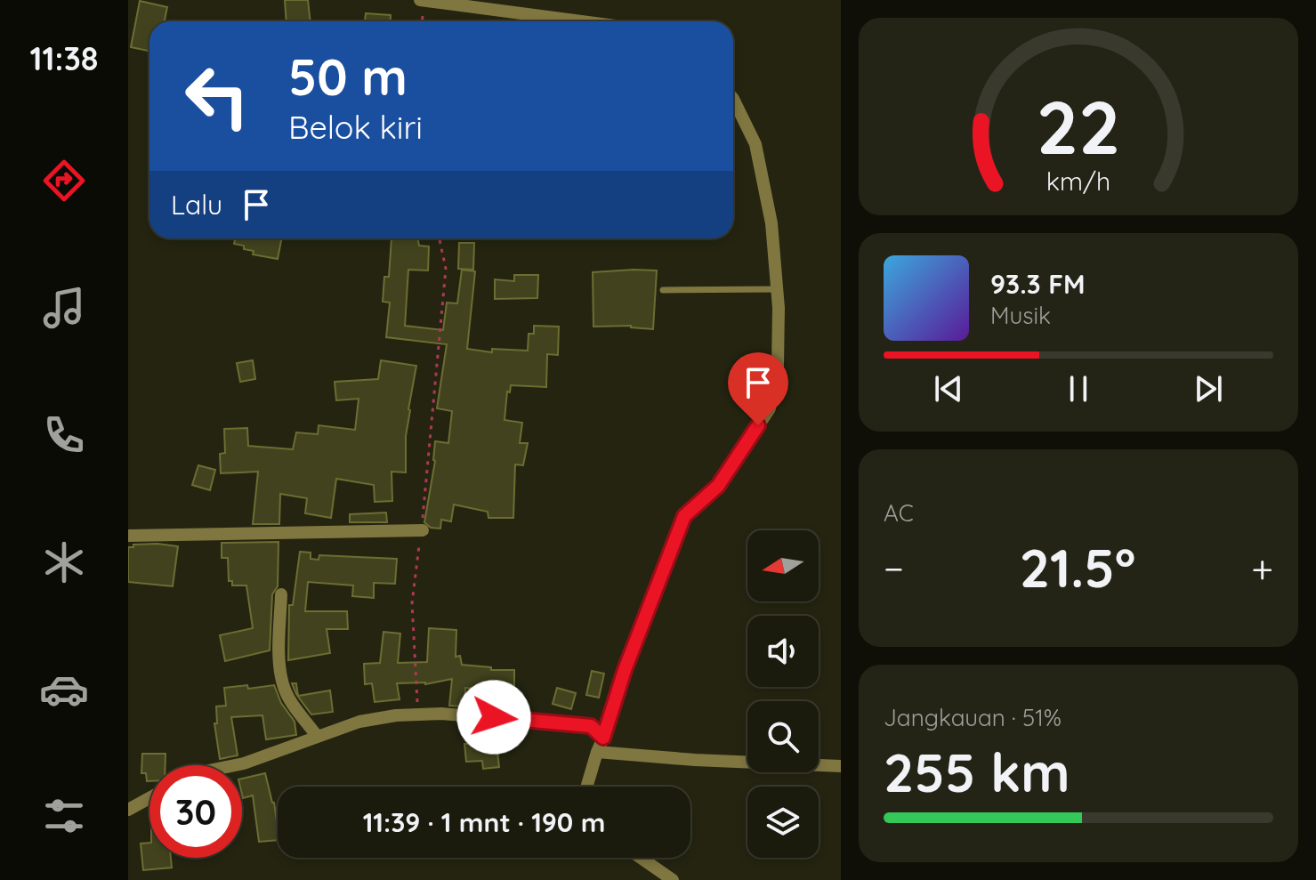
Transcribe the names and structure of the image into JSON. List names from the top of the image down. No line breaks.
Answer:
{"north":"left","page":{"tabs":"11:38","turn":["50 m","Belok kiri"],"then":"Lalu","song":["93.3 FM","Musik"],"tile":["AC",["Jangkauan · 51%","255 km"]],"heat":["−","21.5°","+"],"limit":"30","trip":"11:39 · 1 mnt · 190 m","gauge":["22","km/h"]}}
